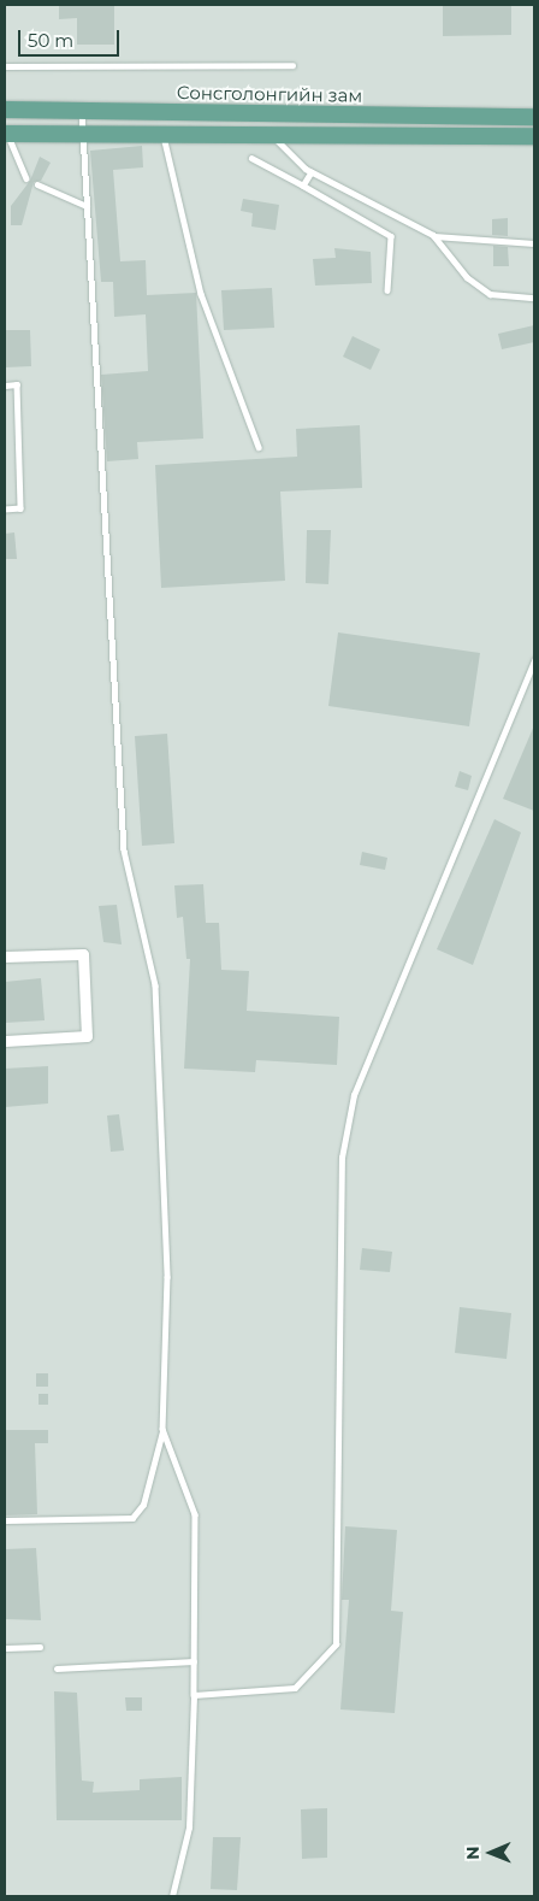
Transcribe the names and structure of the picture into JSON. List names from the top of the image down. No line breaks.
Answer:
{"streets":{"main road":["Сонсголонгийн зам"]},"scale_bar":"50 m","north":"left"}
